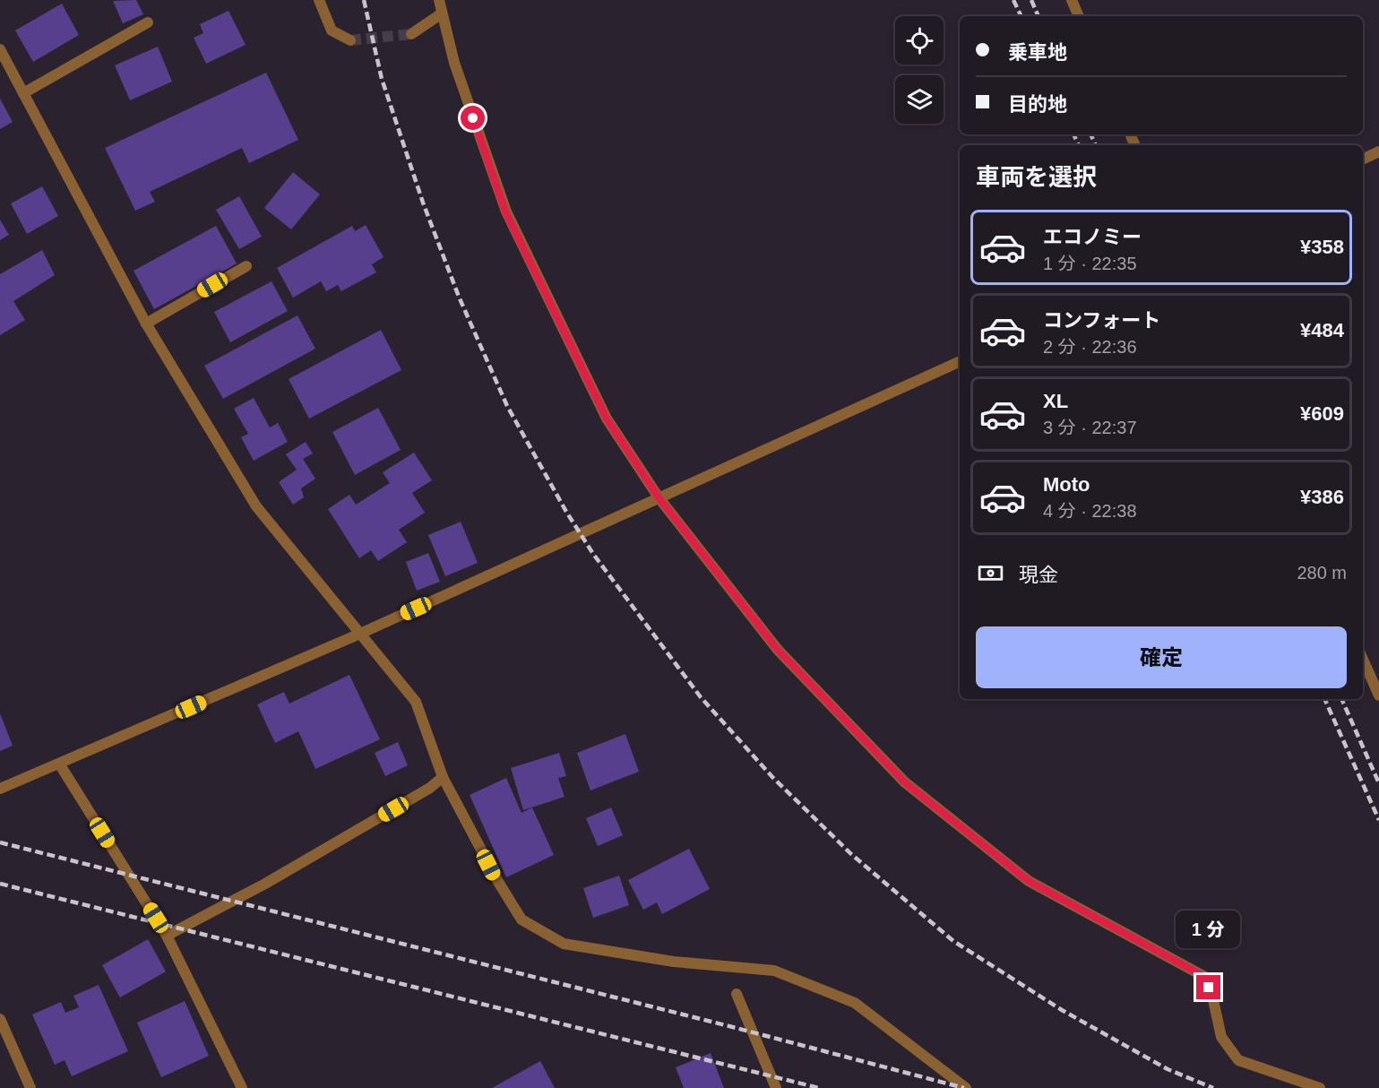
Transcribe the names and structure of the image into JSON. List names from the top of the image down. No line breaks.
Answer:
{"page":{"banner":["乗車地","目的地"],"heading":"車両を選択","list":[{"name":"エコノミー","note":"1 分 · 22:35","value":"¥358"},{"name":"コンフォート","note":"2 分 · 22:36","value":"¥484"},{"name":"XL","note":"3 分 · 22:37","value":"¥609"},{"name":"Moto","note":"4 分 · 22:38","value":"¥386"}],"pay":["現金","280 m"],"buttons":"確定","bubble":"1 分"}}
